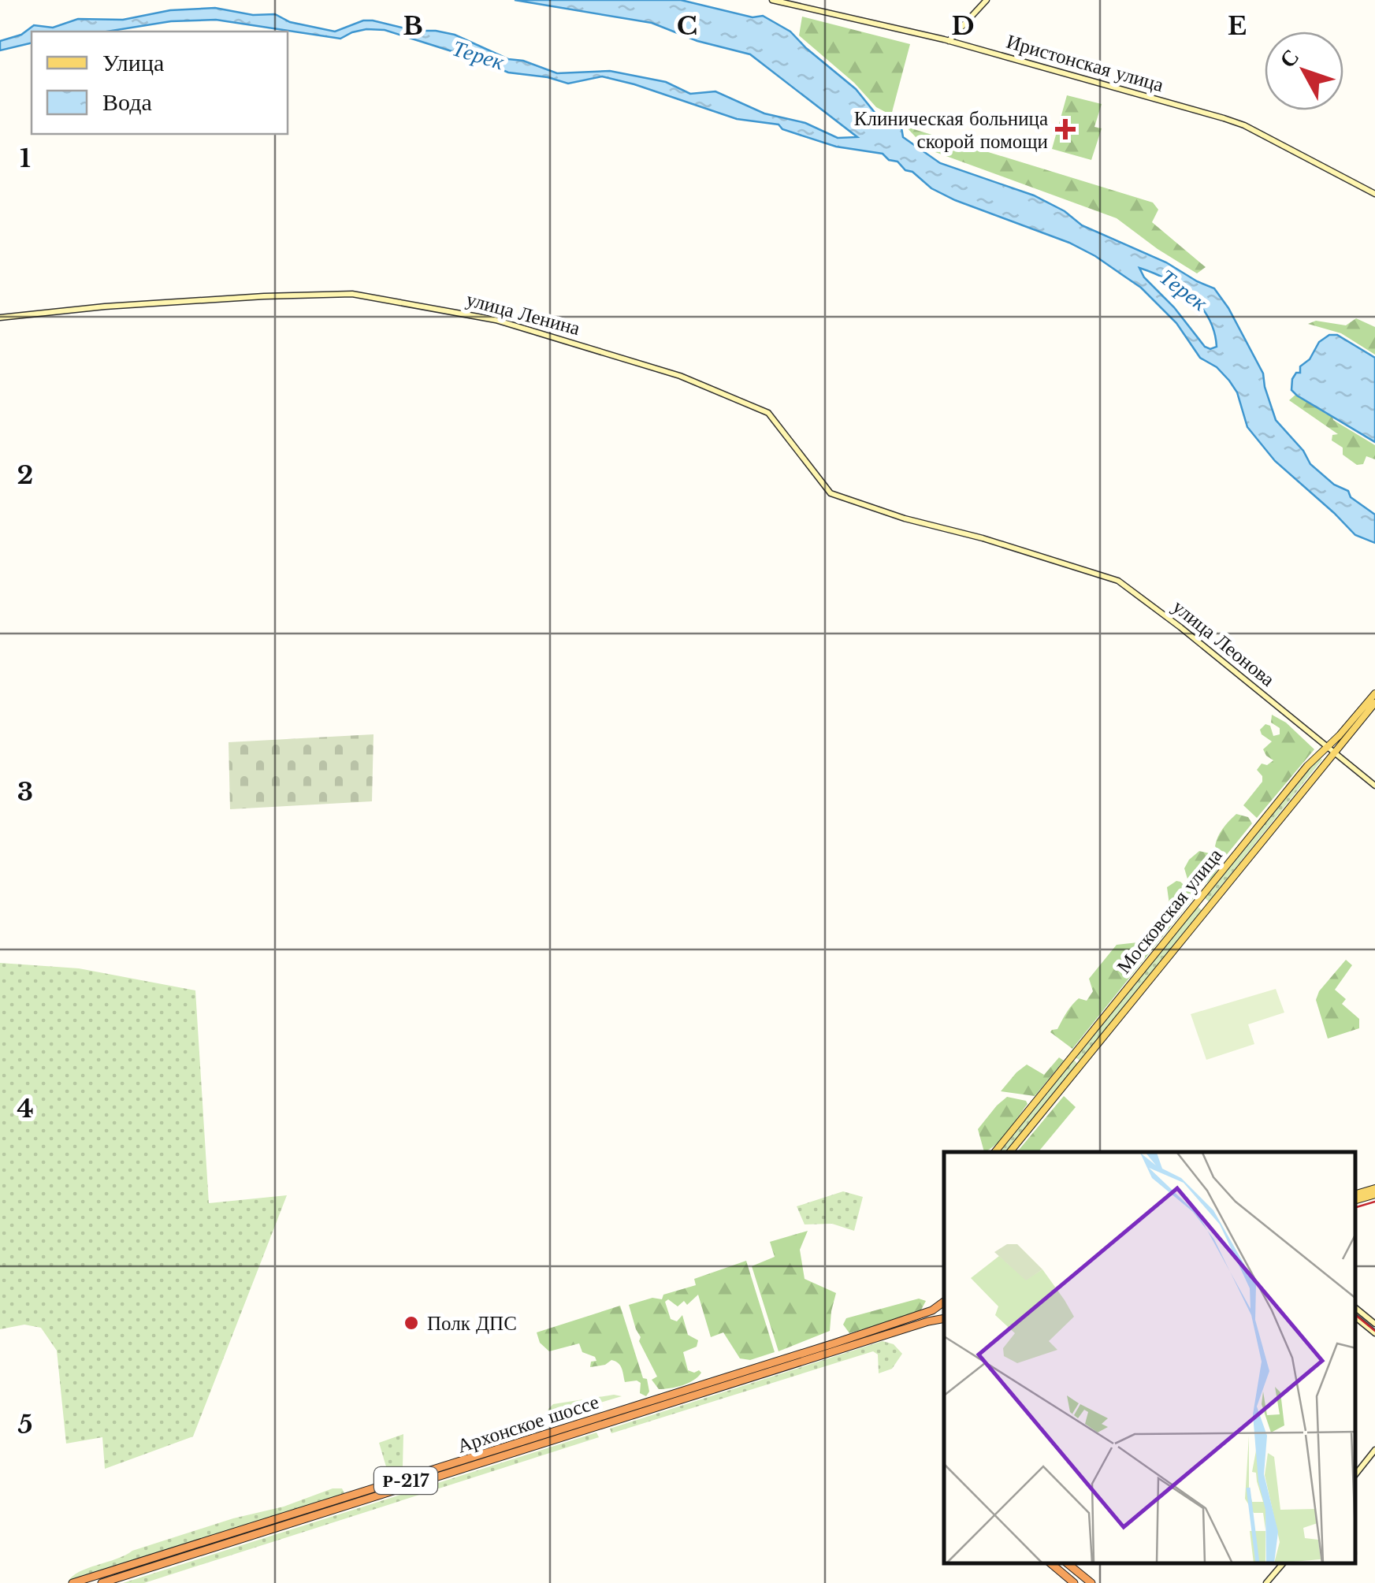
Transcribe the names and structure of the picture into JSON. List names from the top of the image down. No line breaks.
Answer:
{"streets":{"highway":["Архонское шоссе","Р-217"],"main road":["Московская улица"],"street":["Иристонская улица","улица Ленина","улица Леонова"]},"crossings":[["улица Ленина","улица Леонова"],["улица Леонова","Московская улица"]],"water":["Терек"],"places":{"health":["Клиническая больница скорой помощи"],"other":["Полк ДПС"]},"legend":["Улица","Вода"],"north":"top left","grid":{"columns":["B","C","D","E"],"rows":["1","2","3","4","5"]}}
